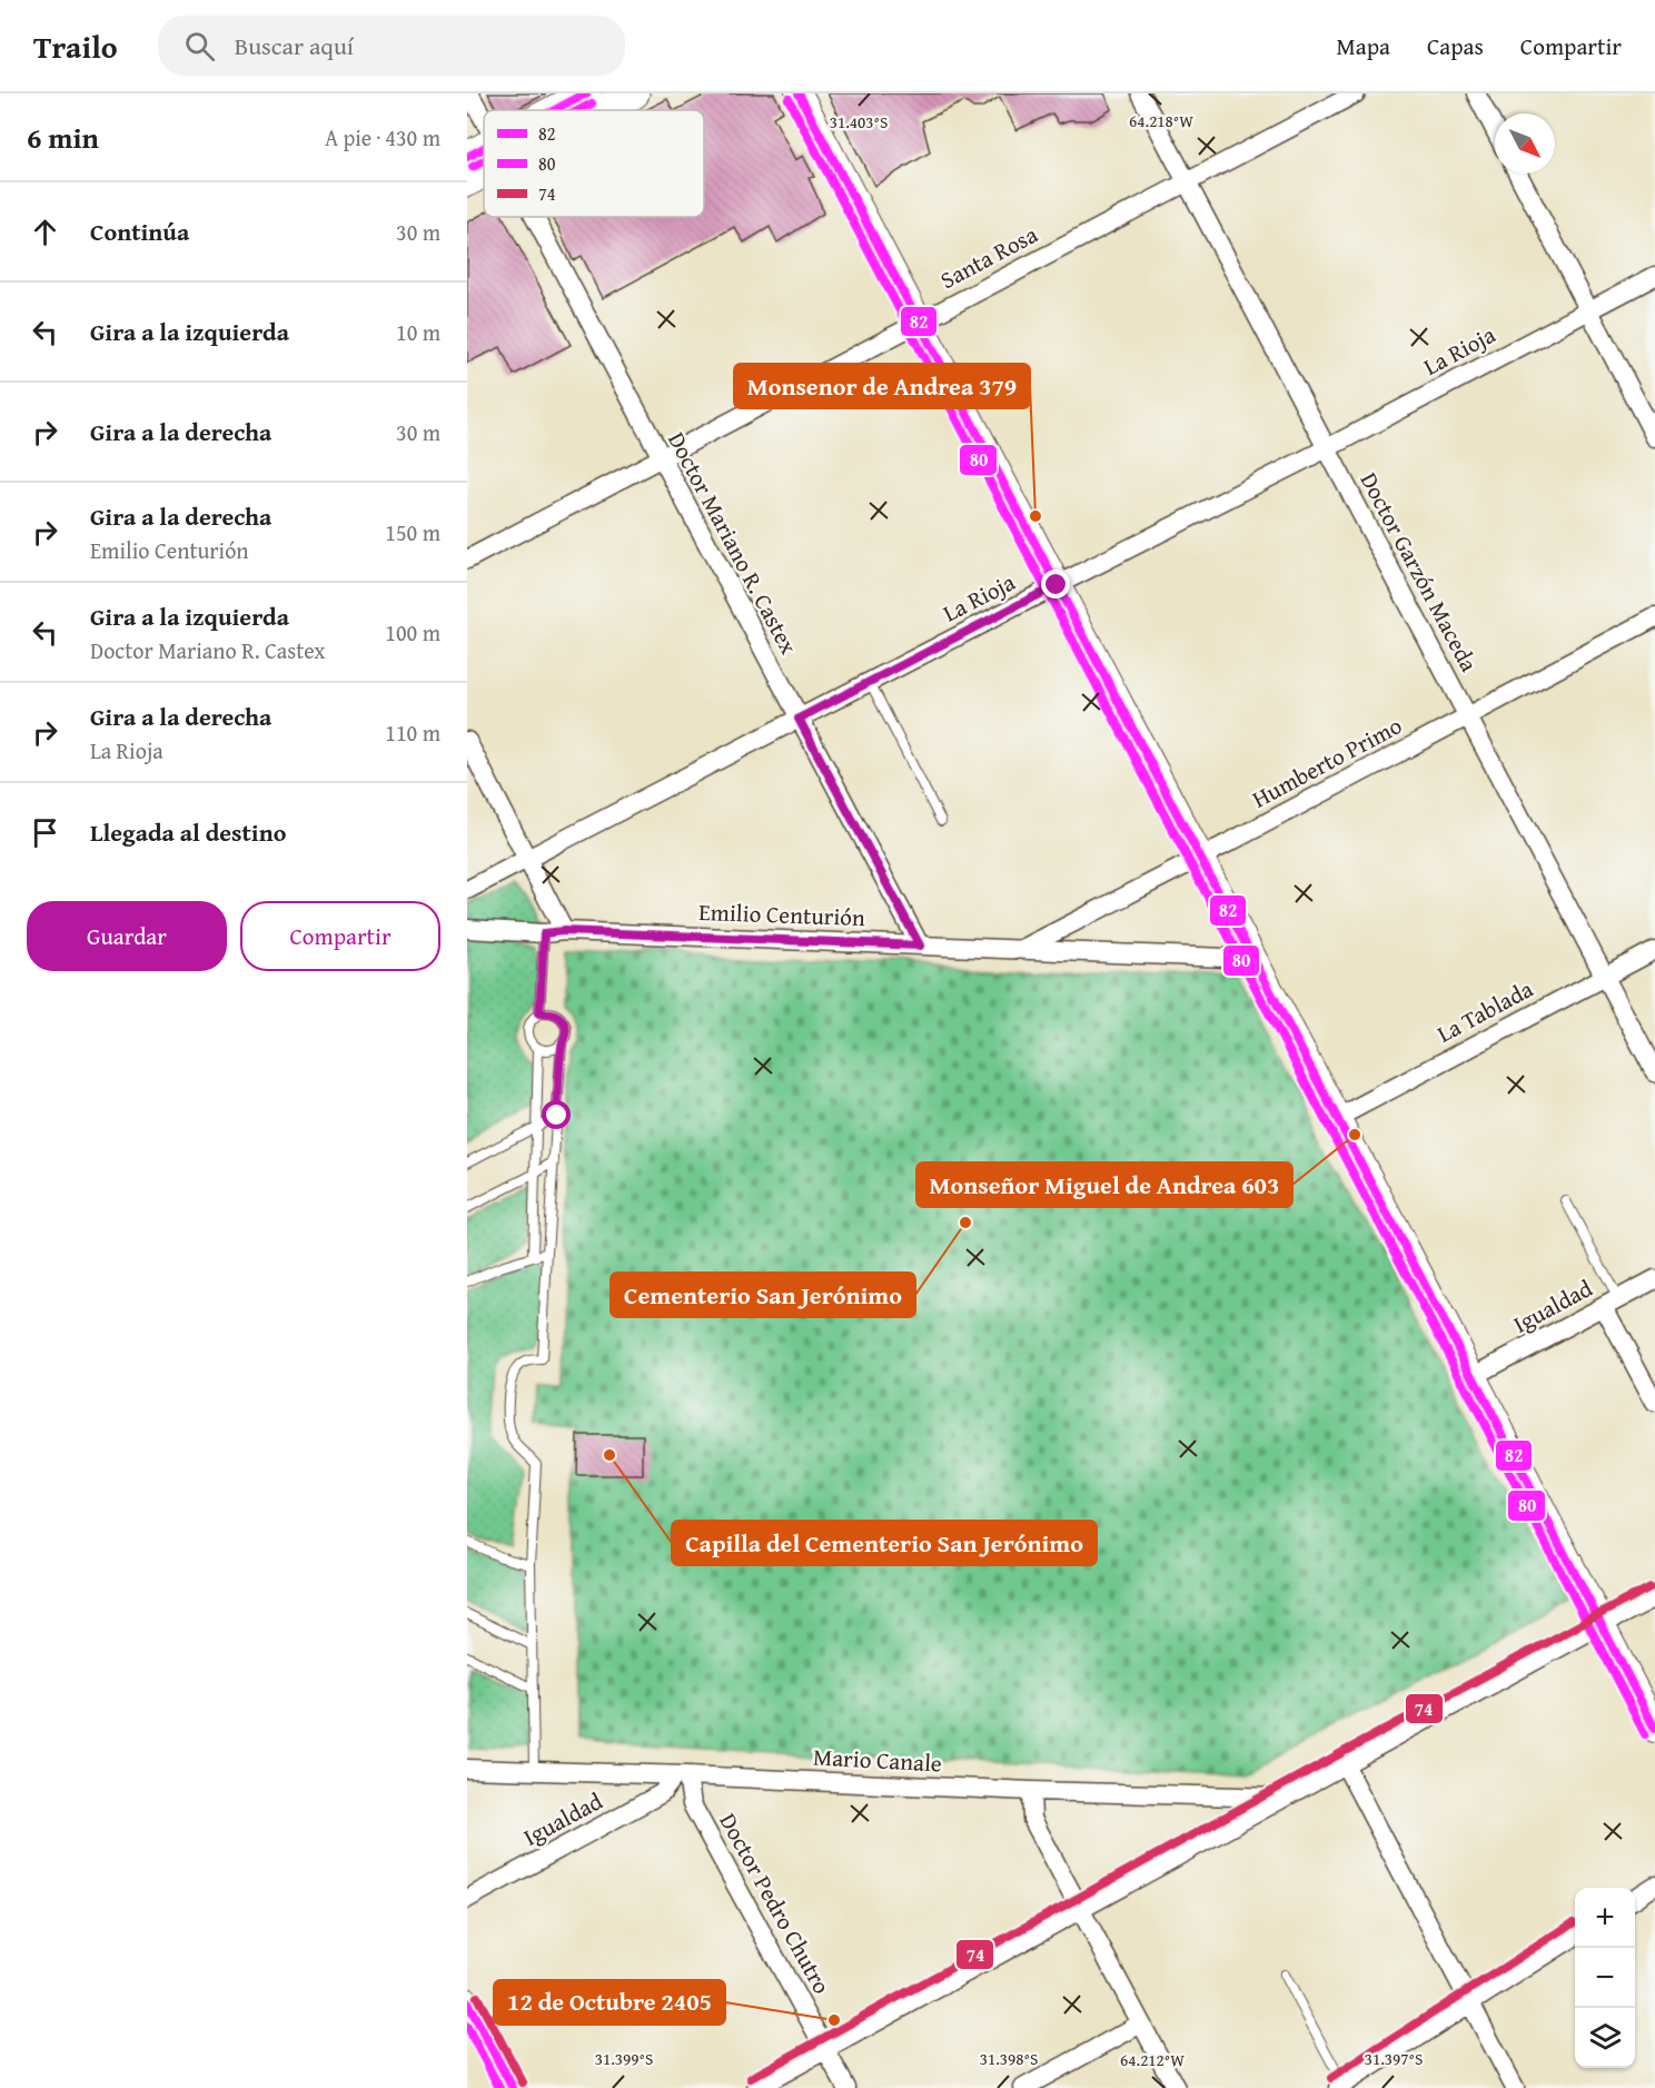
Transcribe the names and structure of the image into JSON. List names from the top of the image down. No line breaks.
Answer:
{"streets":{"street":["Santa Rosa","La Rioja","Doctor Mariano R. Castex","Doctor Garzón Maceda","Humberto Primo","Emilio Centurión","La Tablada","Igualdad","Mario Canale","Doctor Pedro Chutro"]},"crossings":[["Santa Rosa","Doctor Mariano R. Castex"],["Santa Rosa","Doctor Garzón Maceda"],["La Rioja","Doctor Mariano R. Castex"],["La Rioja","Doctor Garzón Maceda"],["Doctor Mariano R. Castex","Emilio Centurión"],["Doctor Garzón Maceda","Humberto Primo"],["Doctor Garzón Maceda","La Tablada"],["Humberto Primo","Emilio Centurión"],["Igualdad","Mario Canale"],["Igualdad","Doctor Pedro Chutro"],["Mario Canale","Doctor Pedro Chutro"]],"places":["Monsenor de Andrea 379","Monseñor Miguel de Andrea 603","Cementerio San Jerónimo","Capilla del Cementerio San Jerónimo","12 de Octubre 2405"],"lines":["transit line 82","transit line 80","transit line 74"],"legend":["82","80","74"],"north":"bottom right","page":{"header":"Trailo","search":"Buscar aquí","nav":["Mapa","Capas","Compartir"],"heading":["6 min","A pie · 430 m"],"list":[["Continúa","30 m"],["Gira a la izquierda","10 m"],["Gira a la derecha","30 m"],["Gira a la derecha","Emilio Centurión","150 m"],["Gira a la izquierda","Doctor Mariano R. Castex","100 m"],["Gira a la derecha","La Rioja","110 m"],"Llegada al destino"],"buttons":["Guardar","Compartir"],"map_buttons":["+","−"]},"coordinates":["64.218°W","31.403°S","31.399°S","31.398°S","31.397°S","64.212°W"]}
